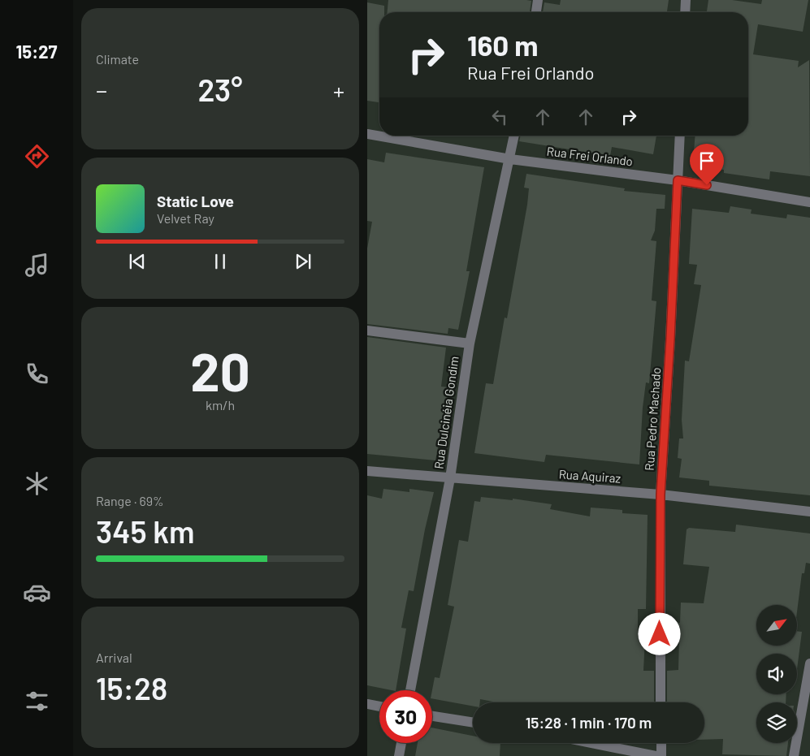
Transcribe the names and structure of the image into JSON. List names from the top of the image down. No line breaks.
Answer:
{"streets":{"street":["Rua Frei Orlando","Rua Dulcinéia Gondim","Rua Pedro Machado","Rua Aquiraz"]},"crossings":[["Rua Frei Orlando","Rua Dulcinéia Gondim"],["Rua Frei Orlando","Rua Pedro Machado"],["Rua Dulcinéia Gondim","Rua Aquiraz"],["Rua Pedro Machado","Rua Aquiraz"]],"north":"top right","page":{"tabs":"15:27","tile":["Climate",["20","km/h"],["Range · 69%","345 km"],["Arrival","15:28"]],"turn":["160 m","Rua Frei Orlando"],"heat":["−","23°","+"],"song":["Static Love","Velvet Ray"],"limit":"30","trip":"15:28 · 1 min · 170 m"}}
